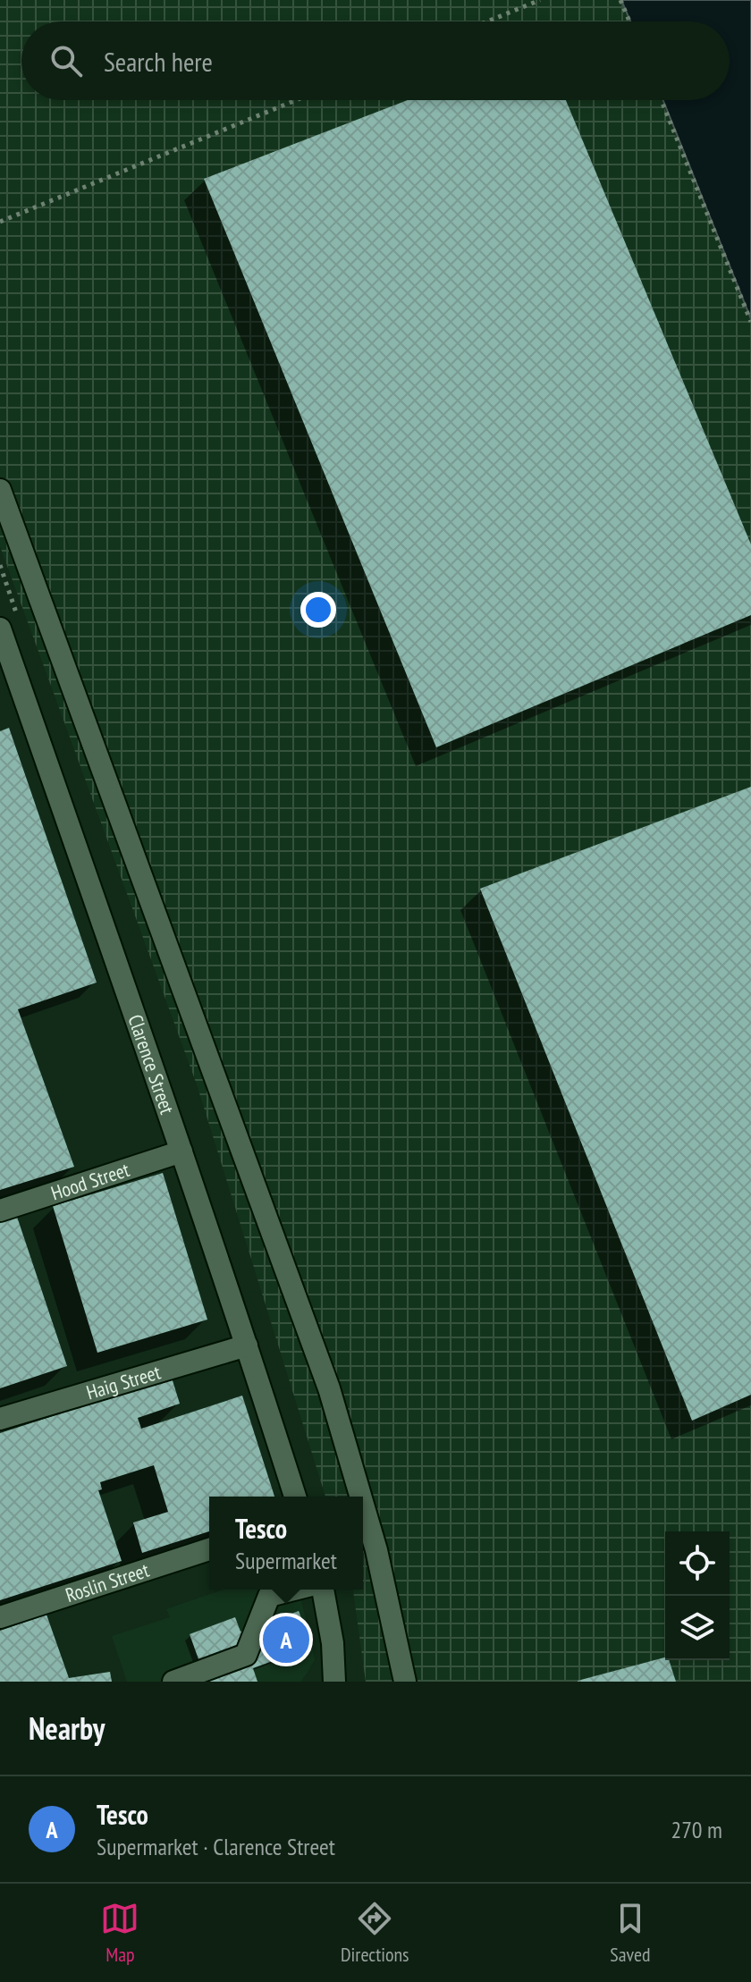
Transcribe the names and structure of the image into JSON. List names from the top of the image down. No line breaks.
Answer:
{"streets":{"street":["Clarence Street","Hood Street","Haig Street","Roslin Street"]},"crossings":[["Clarence Street","Hood Street"],["Clarence Street","Haig Street"]],"page":{"search":"Search here","popup":["Tesco","Supermarket"],"pins":"A","heading":"Nearby","list":[{"mark":"A","name":"Tesco","note":"Supermarket · Clarence Street","value":"270 m"}],"nav":["Map","Directions","Saved"]}}
